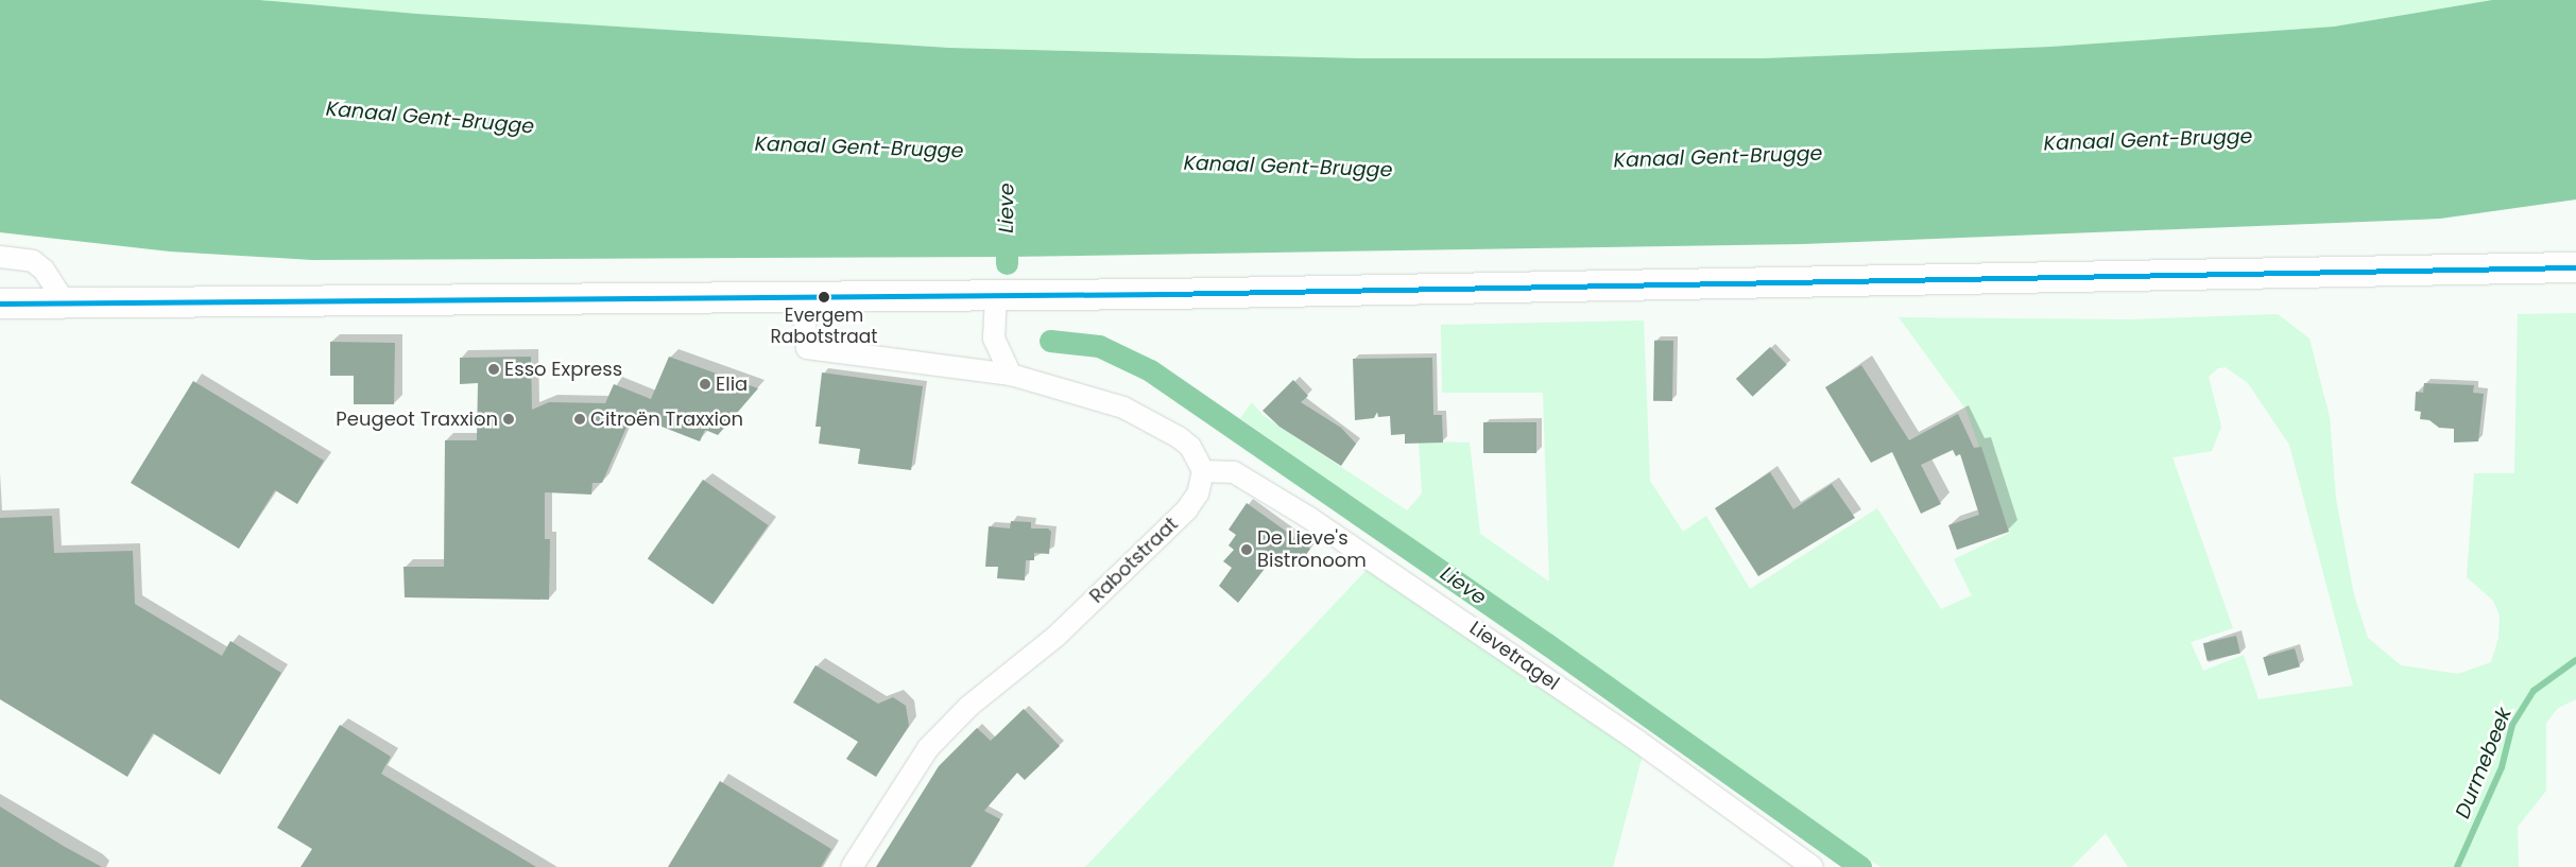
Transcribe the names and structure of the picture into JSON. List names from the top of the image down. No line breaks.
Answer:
{"streets":{"street":["Rabotstraat","Lievetragel"]},"crossings":[["Rabotstraat","Lievetragel"]],"water":["Kanaal Gent-Brugge","Lieve","Durmebeek"],"places":["Evergem Rabotstraat","Esso Express","Elia","Peugeot Traxxion","Citroën Traxxion","De Lieve's Bistronoom"]}
